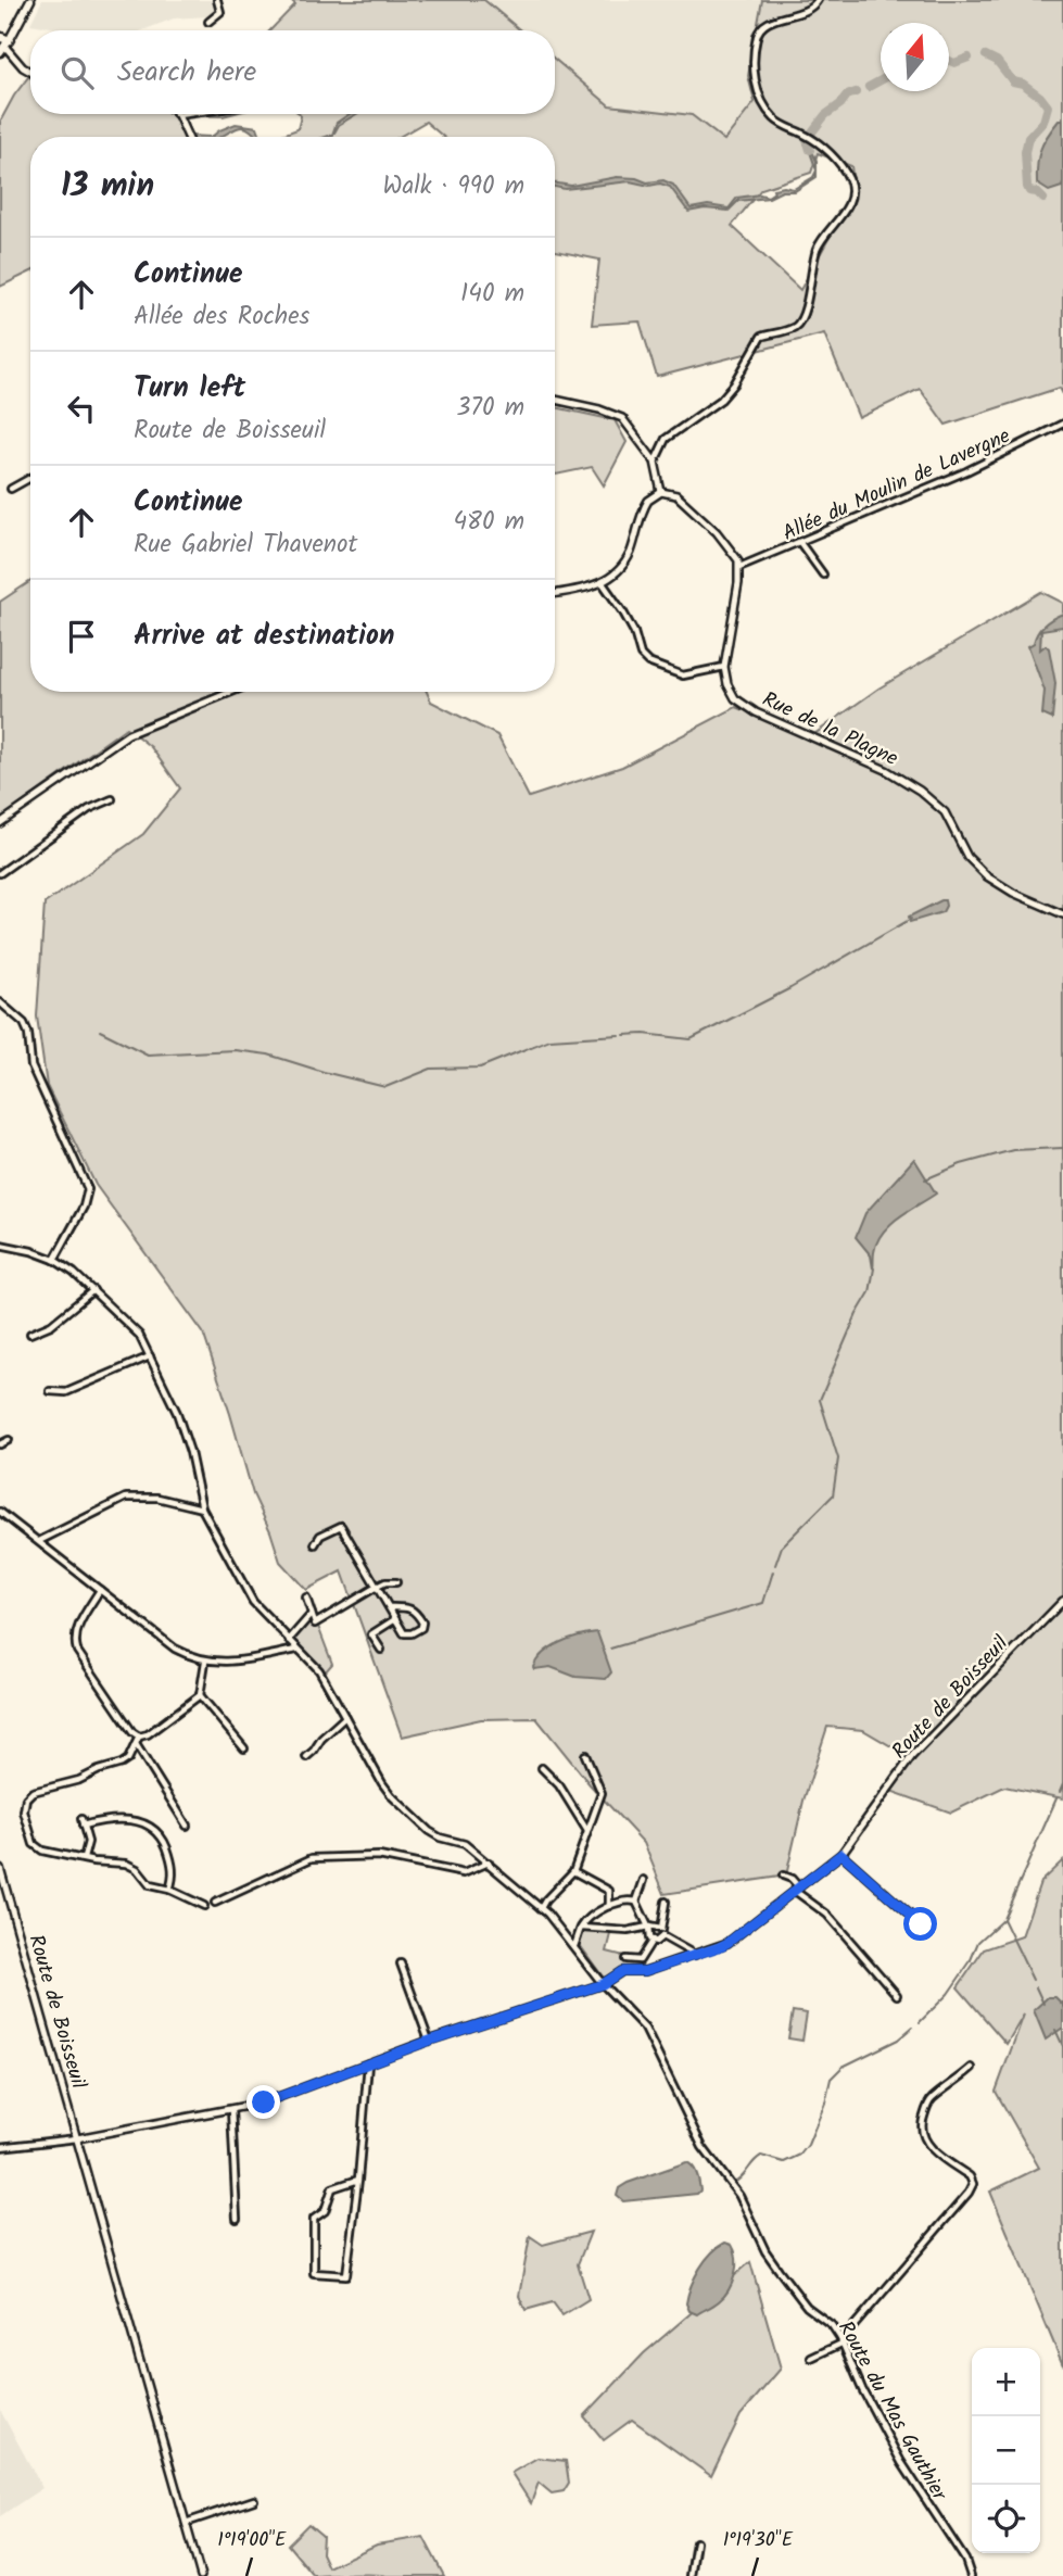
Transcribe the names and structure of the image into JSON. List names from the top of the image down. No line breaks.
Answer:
{"streets":{"main road":["Rue de la Plagne","Route de Boisseuil"],"street":["Allée du Moulin de Lavergne","Route du Mas Gauthier"]},"crossings":[["Route de Boisseuil","Route du Mas Gauthier"]],"north":"top","page":{"search":"Search here","heading":["13 min","Walk · 990 m"],"list":[["Continue","Allée des Roches","140 m"],["Turn left","Route de Boisseuil","370 m"],["Continue","Rue Gabriel Thavenot","480 m"],"Arrive at destination"],"map_buttons":["+","−"]},"coordinates":["1°19'00\"E","1°19'30\"E"]}
